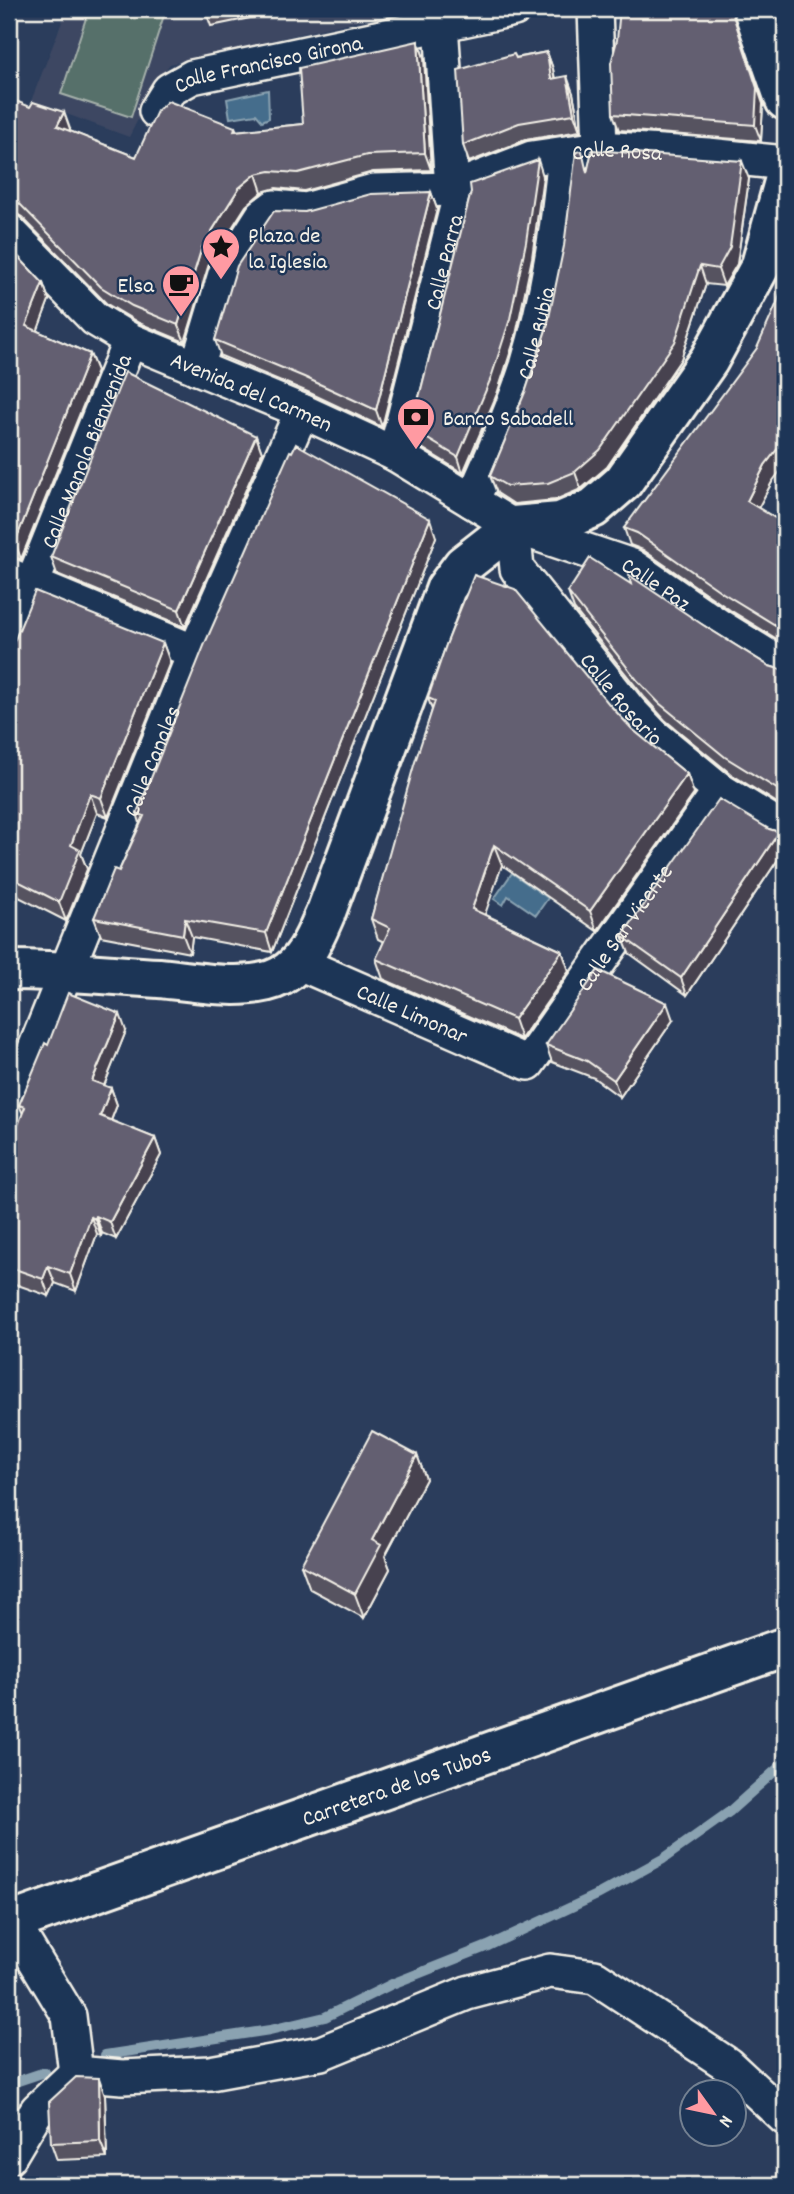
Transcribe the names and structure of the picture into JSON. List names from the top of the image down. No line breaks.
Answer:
{"streets":{"main road":["Carretera de los Tubos"],"street":["Calle Francisco Girona","Calle Rosa","Calle Parra","Calle Rubia","Avenida del Carmen","Calle Manolo Bienvenida","Calle Paz","Calle Rosario","Calle Canales","Calle San Vicente","Calle Limonar"]},"crossings":[["Calle Francisco Girona","Calle Parra"],["Calle Rosa","Calle Parra"],["Calle Rosa","Calle Rubia"],["Calle Rosa","Avenida del Carmen"],["Calle Parra","Avenida del Carmen"],["Calle Rubia","Avenida del Carmen"],["Avenida del Carmen","Calle Manolo Bienvenida"],["Avenida del Carmen","Calle Paz"],["Avenida del Carmen","Calle Rosario"],["Avenida del Carmen","Calle Canales"],["Calle Paz","Calle Rosario"],["Calle Rosario","Calle San Vicente"],["Calle San Vicente","Calle Limonar"]],"places":{"place":["Plaza de la Iglesia"],"cafe":["Elsa"],"bank":["Banco Sabadell"]},"north":"bottom right"}
